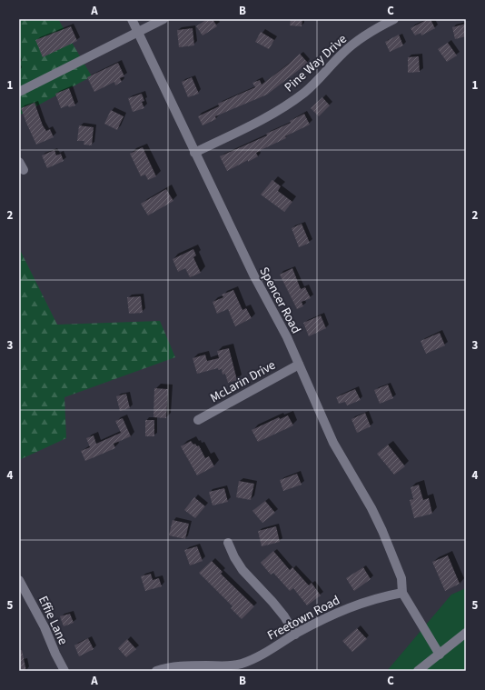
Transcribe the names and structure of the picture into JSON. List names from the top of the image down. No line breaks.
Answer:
{"streets":{"street":["Pine Way Drive","Spencer Road","McLarin Drive","Freetown Road","Effie Lane"]},"crossings":[["Pine Way Drive","Spencer Road"],["Spencer Road","McLarin Drive"],["Spencer Road","Freetown Road"]],"grid":{"columns":["A","B","C"],"rows":["1","2","3","4","5"]}}
